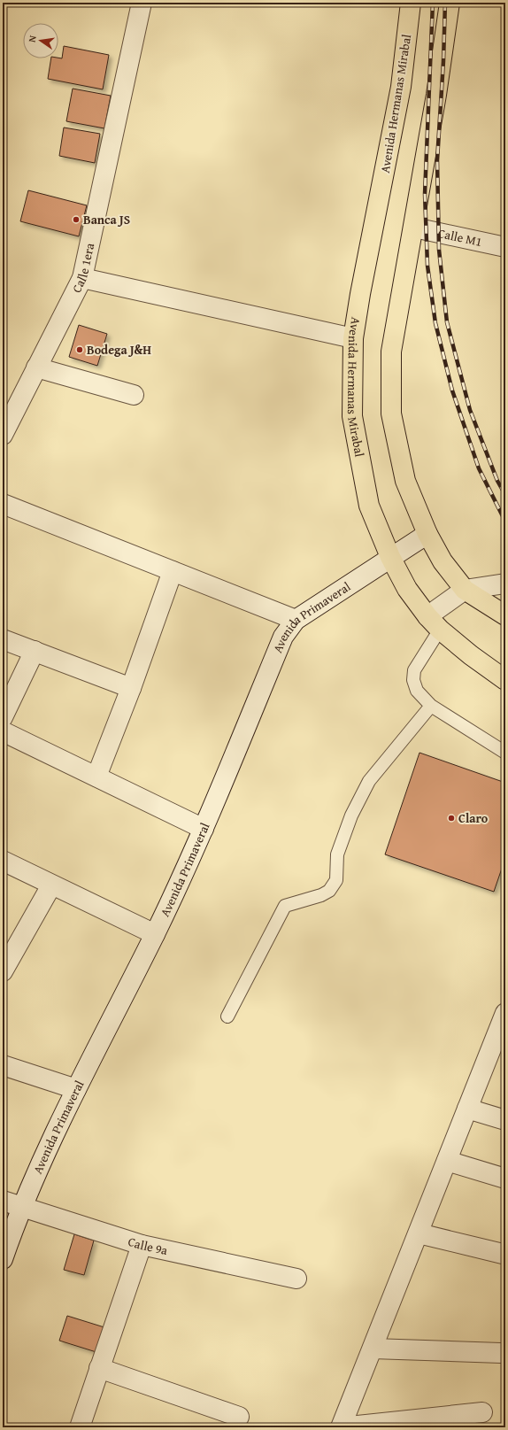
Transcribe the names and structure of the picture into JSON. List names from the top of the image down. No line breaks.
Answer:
{"streets":{"main road":["Avenida Hermanas Mirabal"],"street":["Calle M1","Calle 1era","Avenida Primaveral","Calle 9a"]},"crossings":[["Avenida Hermanas Mirabal","Avenida Primaveral"],["Avenida Primaveral","Calle 9a"]],"places":["Banca JS","Bodega J&H","Claro"],"north":"left"}
